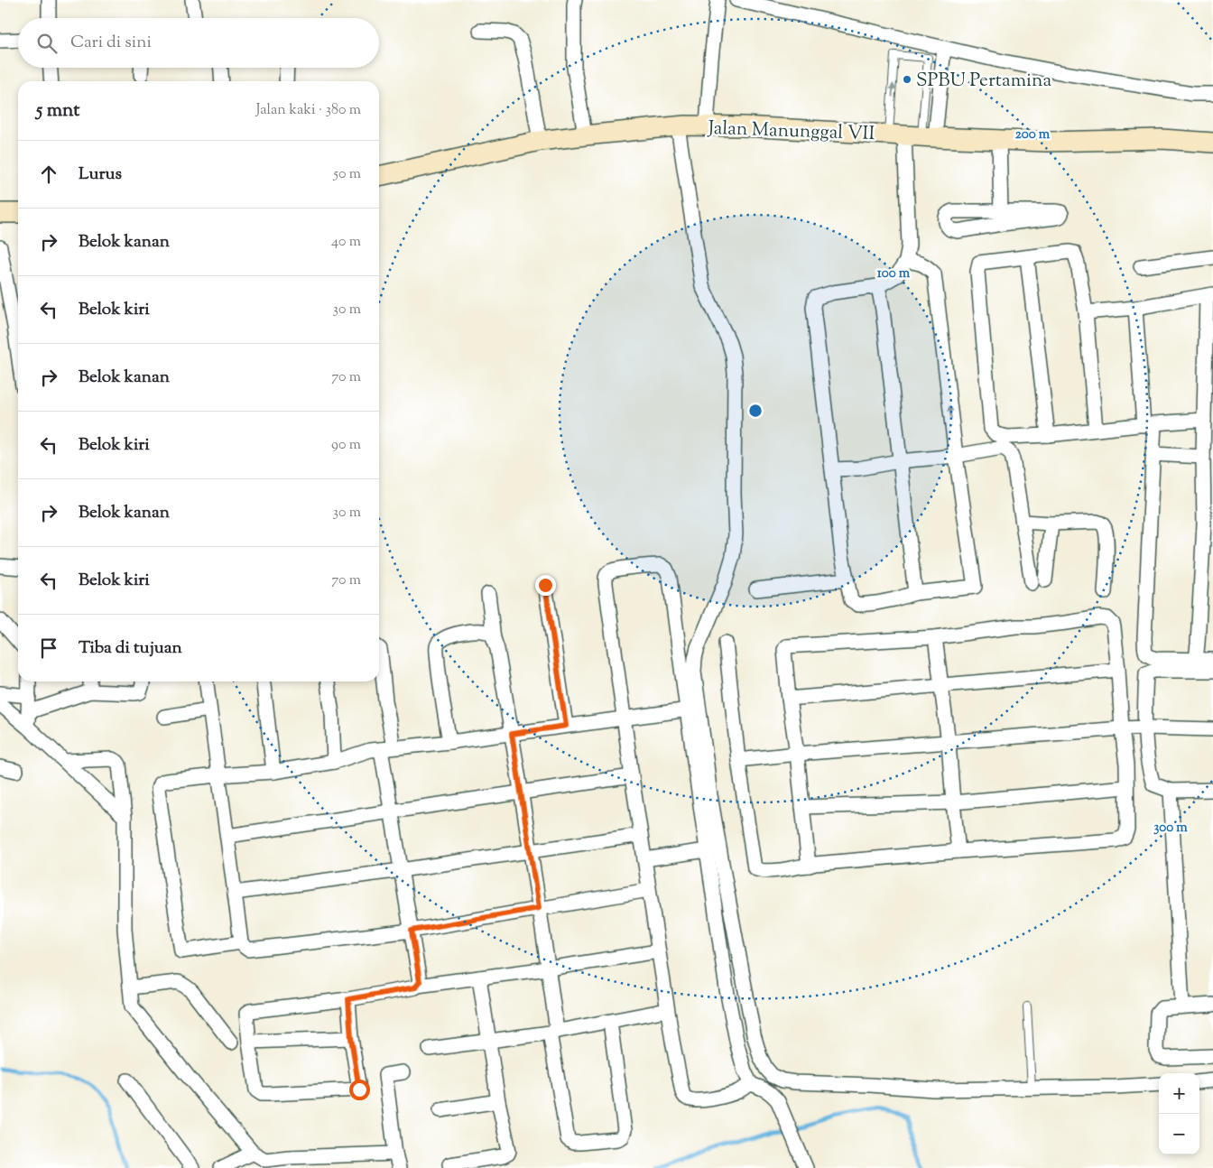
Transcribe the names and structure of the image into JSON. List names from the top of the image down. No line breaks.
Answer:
{"streets":{"street":["Jalan Manunggal VII"]},"places":["SPBU Pertamina"],"page":{"search":"Cari di sini","heading":["5 mnt","Jalan kaki · 380 m"],"list":[["Lurus","50 m"],["Belok kanan","40 m"],["Belok kiri","30 m"],["Belok kanan","70 m"],["Belok kiri","90 m"],["Belok kanan","30 m"],["Belok kiri","70 m"],"Tiba di tujuan"],"map_buttons":["+","−"]},"rings":["200 m","100 m","300 m"]}
